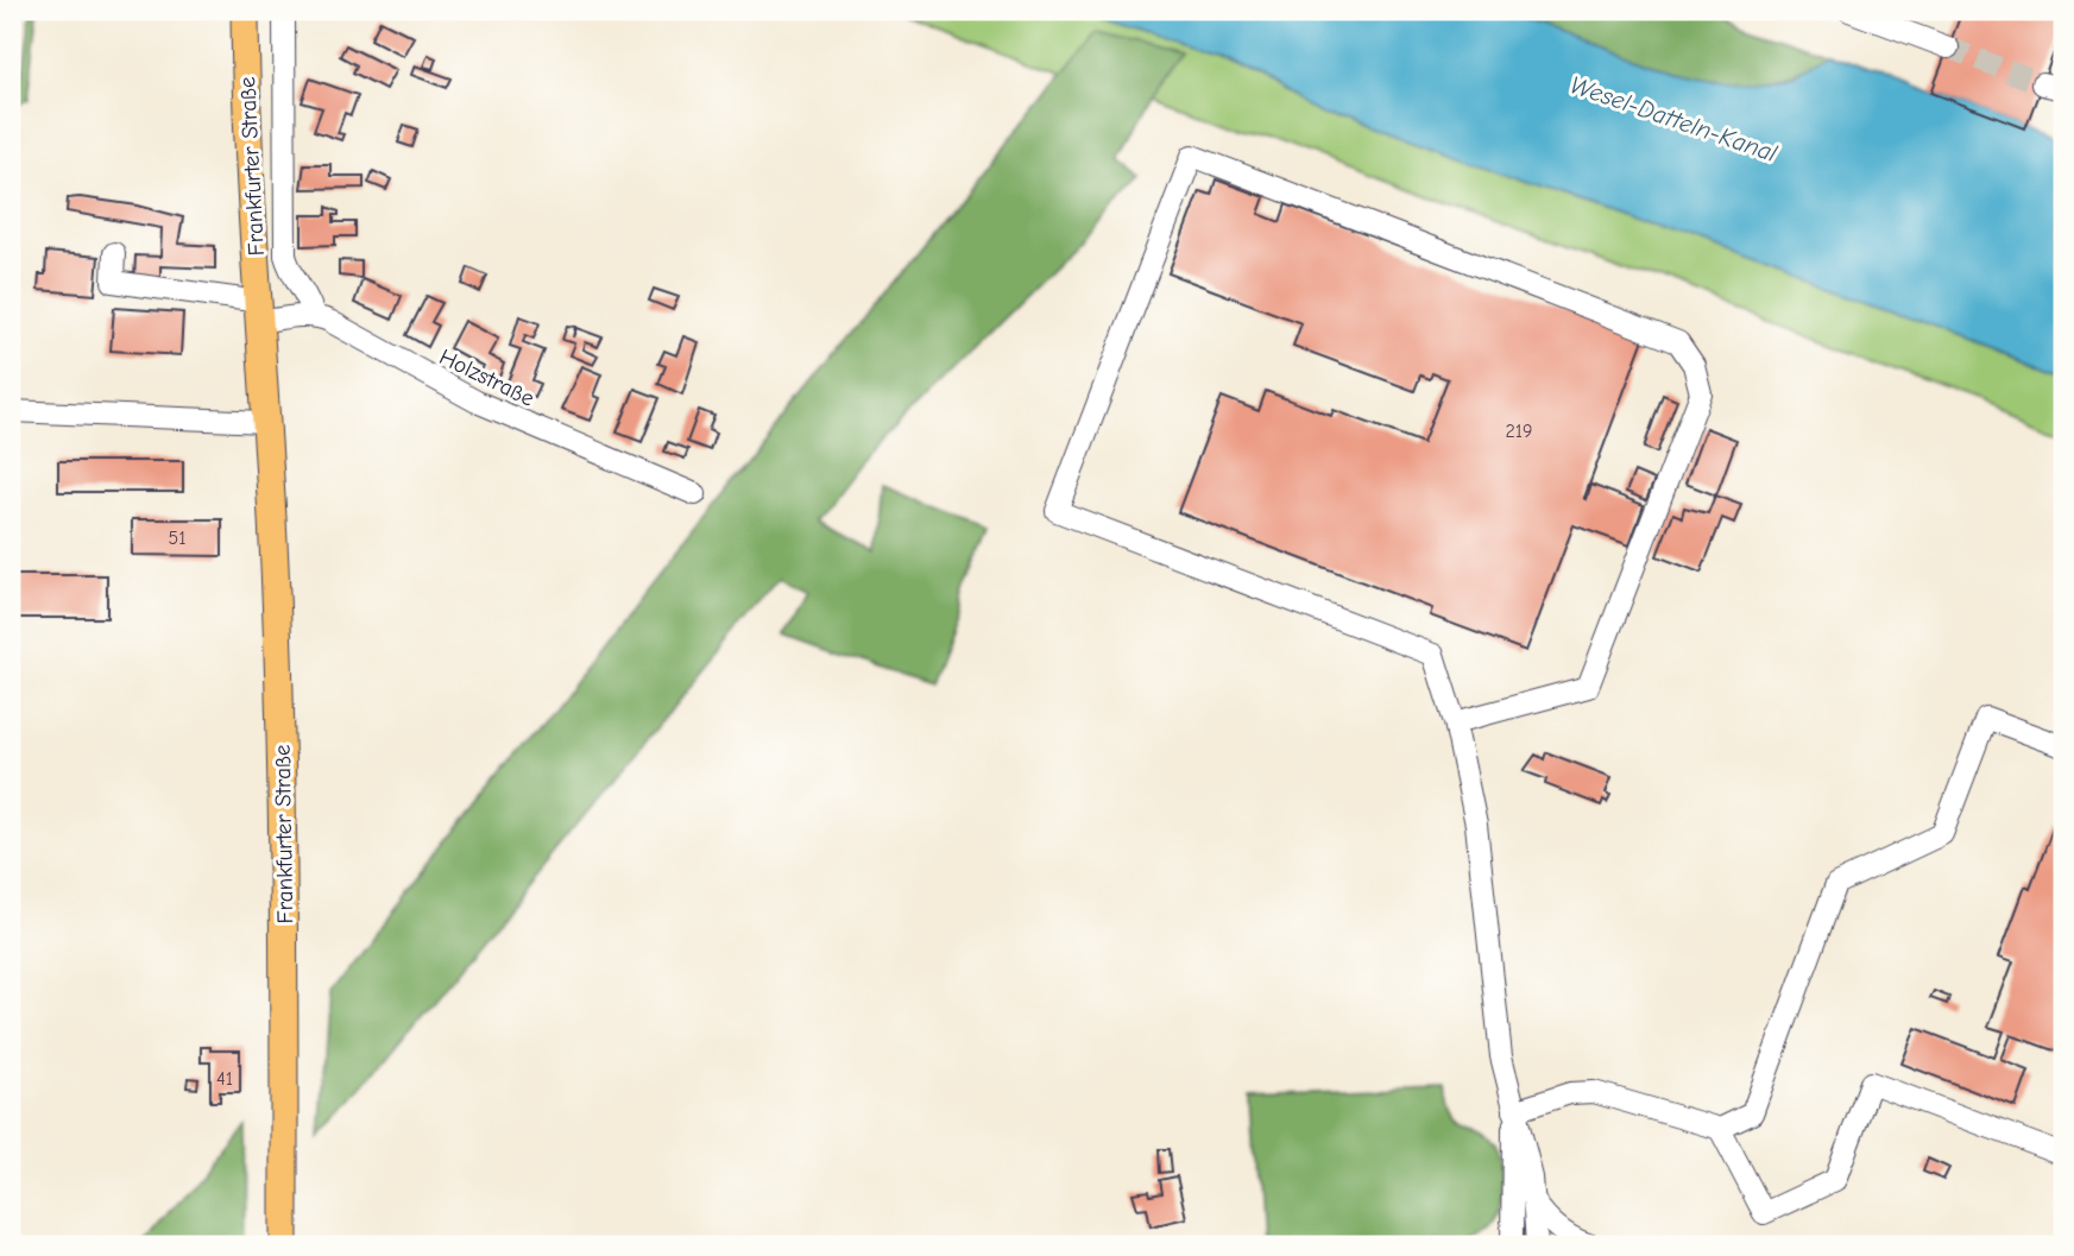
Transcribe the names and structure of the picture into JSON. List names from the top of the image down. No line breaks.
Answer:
{"streets":{"main road":["Frankfurter Straße"],"street":["Holzstraße"]},"crossings":[["Frankfurter Straße","Holzstraße"]],"water":["Wesel-Datteln-Kanal"],"house_numbers":["219","51","41"]}
